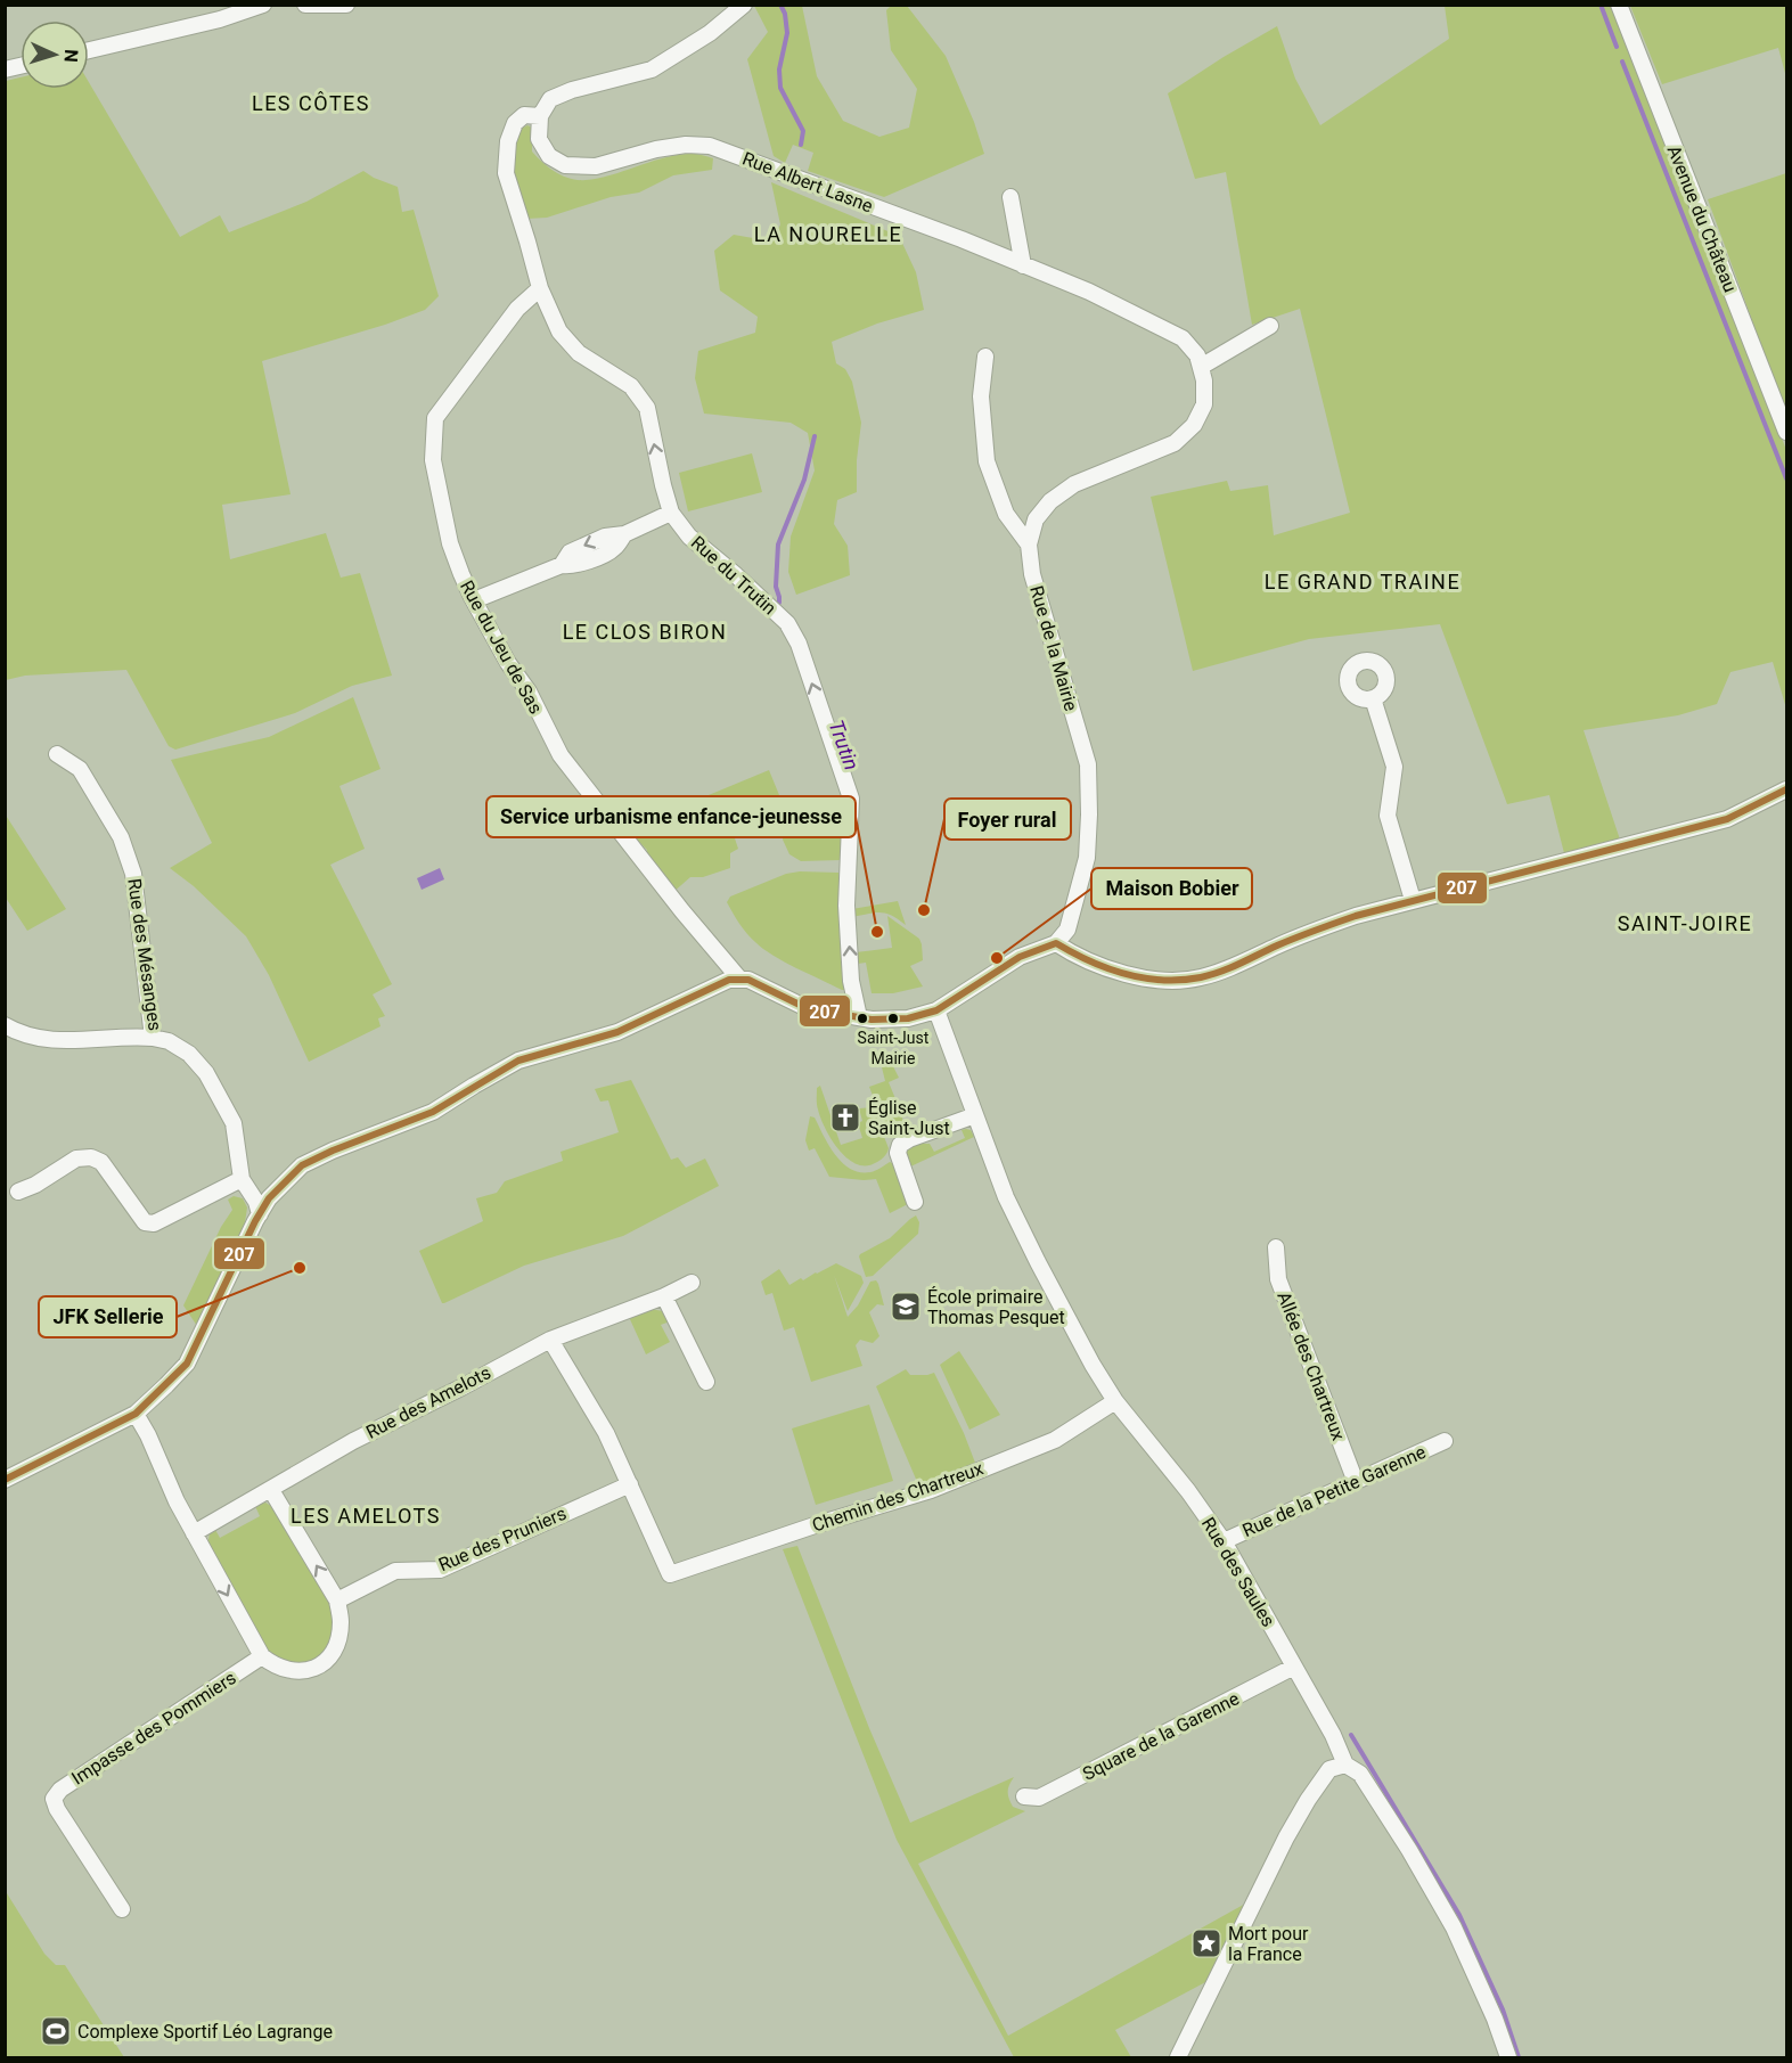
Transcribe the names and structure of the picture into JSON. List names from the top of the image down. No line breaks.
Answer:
{"streets":{"street":["Rue Albert Lasne","Avenue du Château","Rue du Trutin","Rue du Jeu de Sas","Rue de la Mairie","Rue des Mésanges","Allée des Chartreux","Rue des Amelots","Rue de la Petite Garenne","Chemin des Chartreux","Rue des Pruniers","Rue des Saules","Impasse des Pommiers","Square de la Garenne"]},"crossings":[["Rue Albert Lasne","Rue du Trutin"],["Rue Albert Lasne","Rue de la Mairie"],["Rue du Trutin","Rue du Jeu de Sas"],["Allée des Chartreux","Rue de la Petite Garenne"],["Rue de la Petite Garenne","Rue des Saules"],["Chemin des Chartreux","Rue des Pruniers"],["Chemin des Chartreux","Rue des Saules"],["Rue des Saules","Square de la Garenne"]],"one_way":["Rue du Trutin"],"districts":["LES CÔTES","LA NOURELLE","LE GRAND TRAINE","LE CLOS BIRON","SAINT-JOIRE","LES AMELOTS"],"water":["Trutin"],"places":{"other":["Foyer rural","Service urbanisme enfance-jeunesse","Maison Bobier","Saint-Just Mairie","JFK Sellerie"],"church":["Église Saint-Just"],"school or university":["École primaire Thomas Pesquet"],"place":["Mort pour la France"],"sports":["Complexe Sportif Léo Lagrange"]},"lines":["transit line 207"],"north":"right"}
